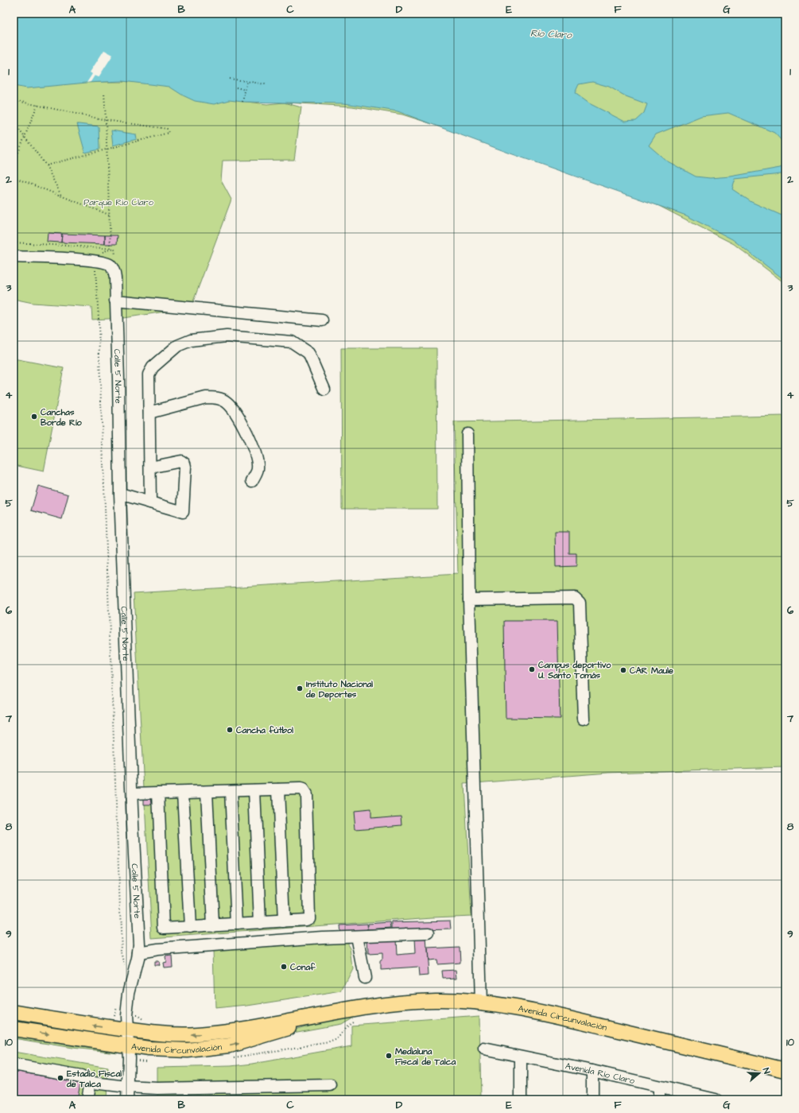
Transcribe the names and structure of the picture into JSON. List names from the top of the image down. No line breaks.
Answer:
{"streets":{"main road":["Avenida Circunvalación"],"street":["Calle 5 Norte","Avenida Río Claro"]},"crossings":[["Calle 5 Norte","Avenida Circunvalación"]],"water":["Río Claro"],"parks":["Parque Río Claro"],"places":["Canchas Borde Río","Campus deportivo U. Santo Tomás","CAR Maule","Instituto Nacional de Deportes","Cancha fútbol","Conaf","Medialuna Fiscal de Talca","Estadio Fiscal de Talca"],"north":"right","grid":{"columns":["A","B","C","D","E","F","G"],"rows":["1","2","3","4","5","6","7","8","9","10"]}}
